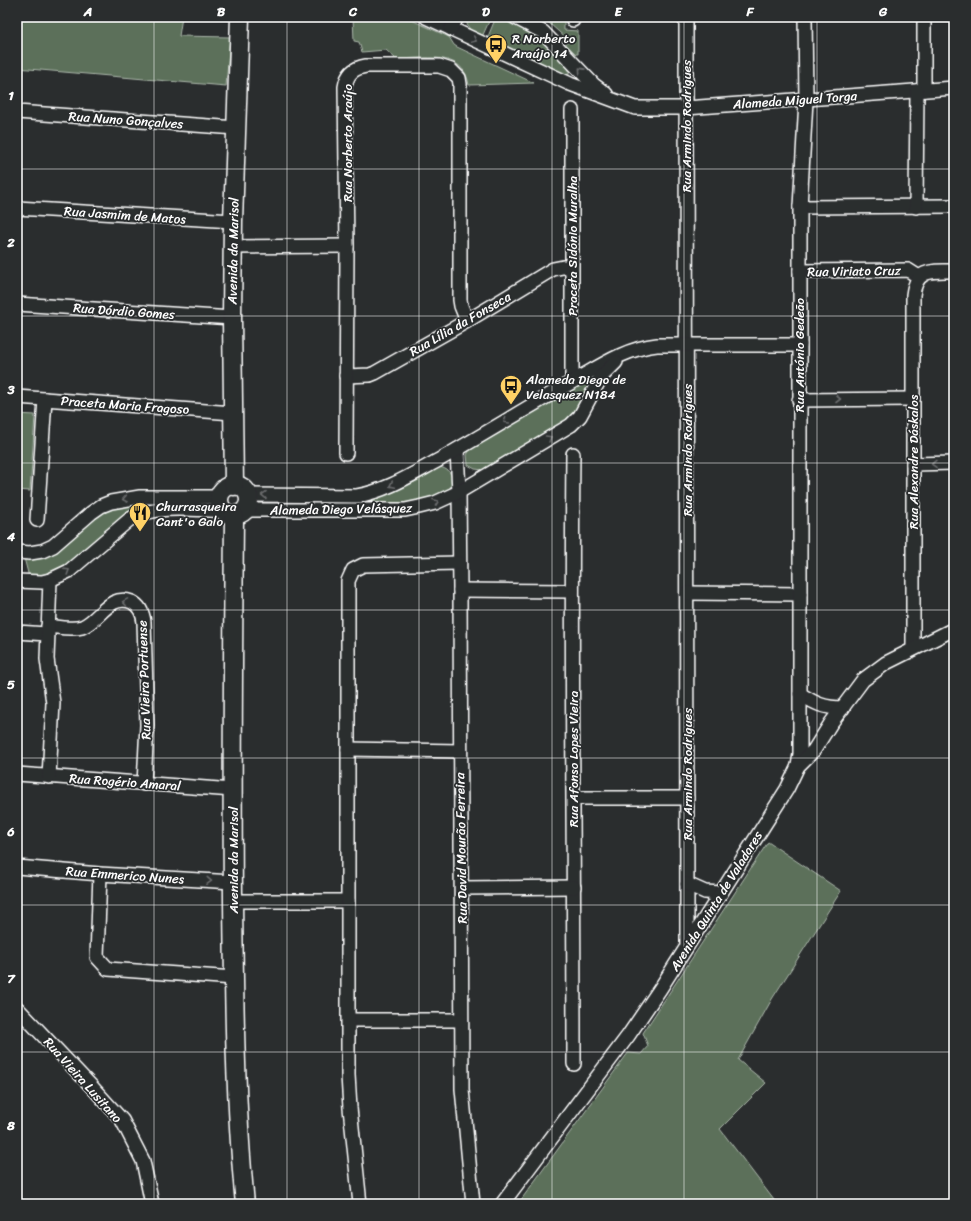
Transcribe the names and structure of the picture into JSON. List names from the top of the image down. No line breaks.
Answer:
{"streets":{"street":["Alameda Miguel Torga","Rua Nuno Gonçalves","Rua Armindo Rodrigues","Rua Norberto Araújo","Rua Jasmim de Matos","Praceta Sidónio Muralha","Avenida da Marisol","Rua Viriato Cruz","Rua Dórdio Gomes","Rua Lília da Fonseca","Rua António Gedeão","Praceta Maria Fragoso","Rua Alexandre Dáskalos","Alameda Diego Velásquez","Rua Vieira Portuense","Rua Afonso Lopes Vieira","Rua Rogério Amaral","Rua David Mourão Ferreira","Rua Emmerico Nunes","Avenida Quinta de Valadares","Rua Vieira Lusitano"]},"crossings":[["Alameda Miguel Torga","Rua Armindo Rodrigues"],["Alameda Miguel Torga","Rua António Gedeão"],["Rua Nuno Gonçalves","Avenida da Marisol"],["Rua Armindo Rodrigues","Alameda Diego Velásquez"],["Rua Armindo Rodrigues","Avenida Quinta de Valadares"],["Rua Norberto Araújo","Rua Lília da Fonseca"],["Rua Jasmim de Matos","Avenida da Marisol"],["Praceta Sidónio Muralha","Rua Lília da Fonseca"],["Praceta Sidónio Muralha","Alameda Diego Velásquez"],["Avenida da Marisol","Rua Dórdio Gomes"],["Avenida da Marisol","Praceta Maria Fragoso"],["Avenida da Marisol","Alameda Diego Velásquez"],["Avenida da Marisol","Rua Rogério Amaral"],["Avenida da Marisol","Rua Emmerico Nunes"],["Rua Viriato Cruz","Rua António Gedeão"],["Rua Viriato Cruz","Rua Alexandre Dáskalos"],["Rua António Gedeão","Alameda Diego Velásquez"],["Rua António Gedeão","Avenida Quinta de Valadares"],["Rua Alexandre Dáskalos","Avenida Quinta de Valadares"],["Alameda Diego Velásquez","Rua David Mourão Ferreira"],["Rua Vieira Portuense","Rua Rogério Amaral"]],"one_way":["Rua Emmerico Nunes"],"places":{"bus stop":["R Norberto Araújo 14","Alameda Diego de Velasquez N184"],"restaurant":["Churrasqueira Cant'o Galo"]},"grid":{"columns":["A","B","C","D","E","F","G"],"rows":["1","2","3","4","5","6","7","8"]}}
